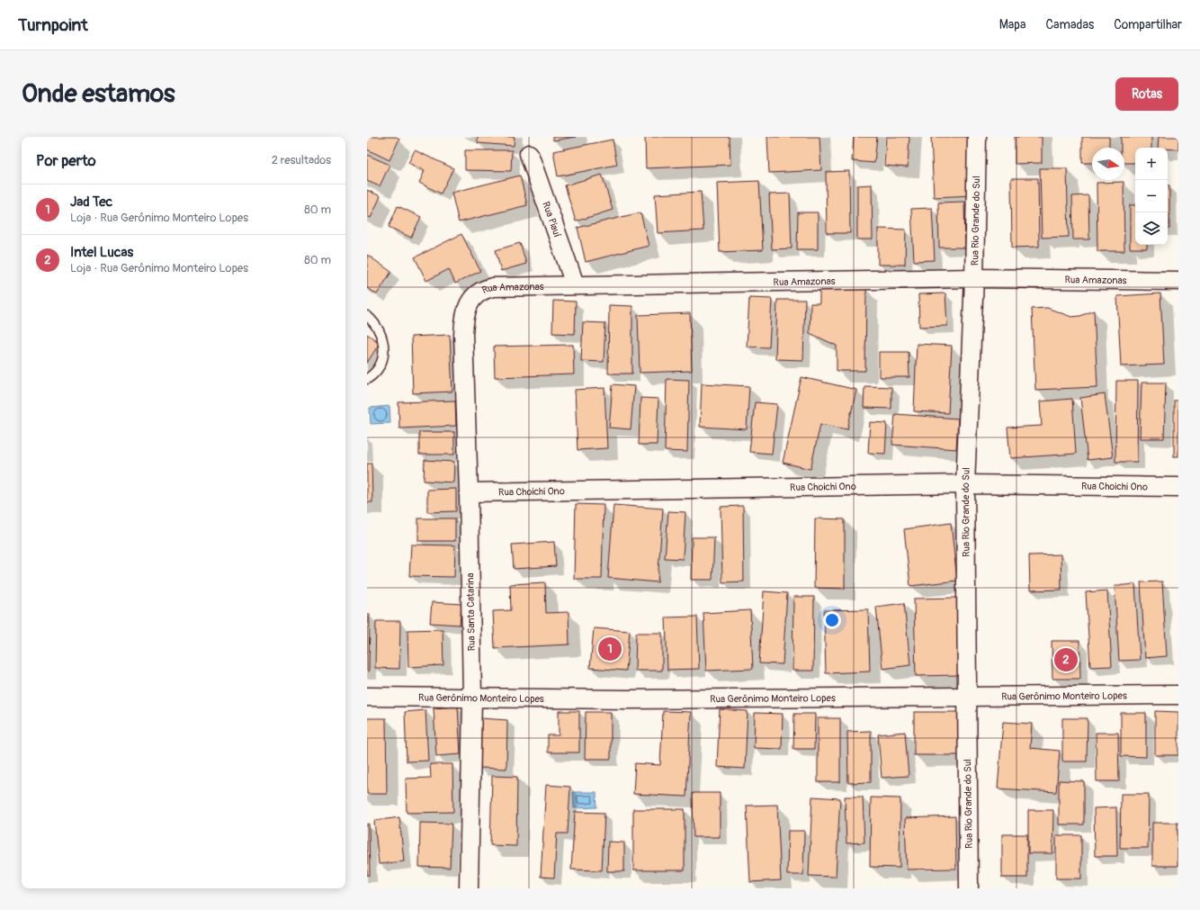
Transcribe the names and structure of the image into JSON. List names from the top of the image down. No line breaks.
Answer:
{"streets":{"street":["Rua Piauí","Rua Rio Grande do Sul","Rua Amazonas","Rua Choichi Ono","Rua Santa Catarina","Rua Gerônimo Monteiro Lopes"]},"crossings":[["Rua Piauí","Rua Amazonas"],["Rua Rio Grande do Sul","Rua Amazonas"],["Rua Rio Grande do Sul","Rua Choichi Ono"],["Rua Rio Grande do Sul","Rua Gerônimo Monteiro Lopes"],["Rua Amazonas","Rua Santa Catarina"],["Rua Choichi Ono","Rua Santa Catarina"],["Rua Santa Catarina","Rua Gerônimo Monteiro Lopes"]],"north":"right","page":{"header":"Turnpoint","nav":["Mapa","Camadas","Compartilhar"],"buttons":"Rotas","title":"Onde estamos","heading":["Por perto","2 resultados"],"map_buttons":["+","−"],"list":[{"mark":"1","name":"Jad Tec","note":"Loja · Rua Gerônimo Monteiro Lopes","value":"80 m"},{"mark":"2","name":"Intel Lucas","note":"Loja · Rua Gerônimo Monteiro Lopes","value":"80 m"}],"pins":["1","2"]}}
